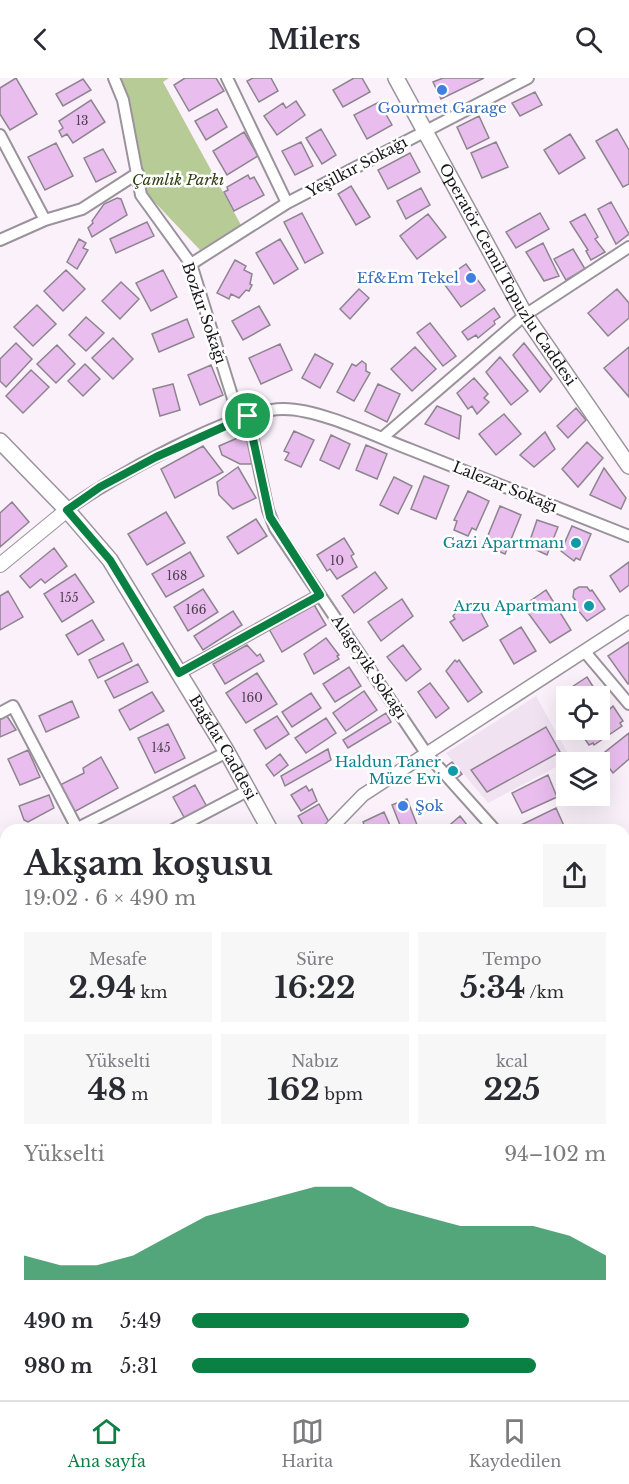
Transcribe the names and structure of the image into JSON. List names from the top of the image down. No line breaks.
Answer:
{"streets":{"main road":["Operatör Cemil Topuzlu Caddesi","Bağdat Caddesi"],"street":["Yeşilkır Sokağı","Bozkır Sokağı","Lalezar Sokağı","Alageyik Sokağı"]},"crossings":[["Yeşilkır Sokağı","Operatör Cemil Topuzlu Caddesi"],["Yeşilkır Sokağı","Bozkır Sokağı"],["Bozkır Sokağı","Lalezar Sokağı"],["Bozkır Sokağı","Alageyik Sokağı"],["Lalezar Sokağı","Alageyik Sokağı"],["Lalezar Sokağı","Bağdat Caddesi"]],"parks":["Çamlık Parkı"],"places":["Gourmet Garage","Ef&Em Tekel","Gazi Apartmanı","Arzu Apartmanı","Haldun Taner Müze Evi","Şok"],"house_numbers":["13","10","168","155","166","160","145"],"page":{"header":"Milers","heading":["Akşam koşusu","19:02 · 6 × 490 m"],"stats":[["Mesafe","2.94 km"],["Süre","16:22"],["Tempo","5:34 /km"],["Yükselti","48 m"],["Nabız","162 bpm"],["kcal","225"]],"chart":["Yükselti","94–102 m"],"list":[{"name":"490 m","note":"5:49"},{"name":"980 m","note":"5:31"}],"tabs":["Ana sayfa","Harita","Kaydedilen"]}}
